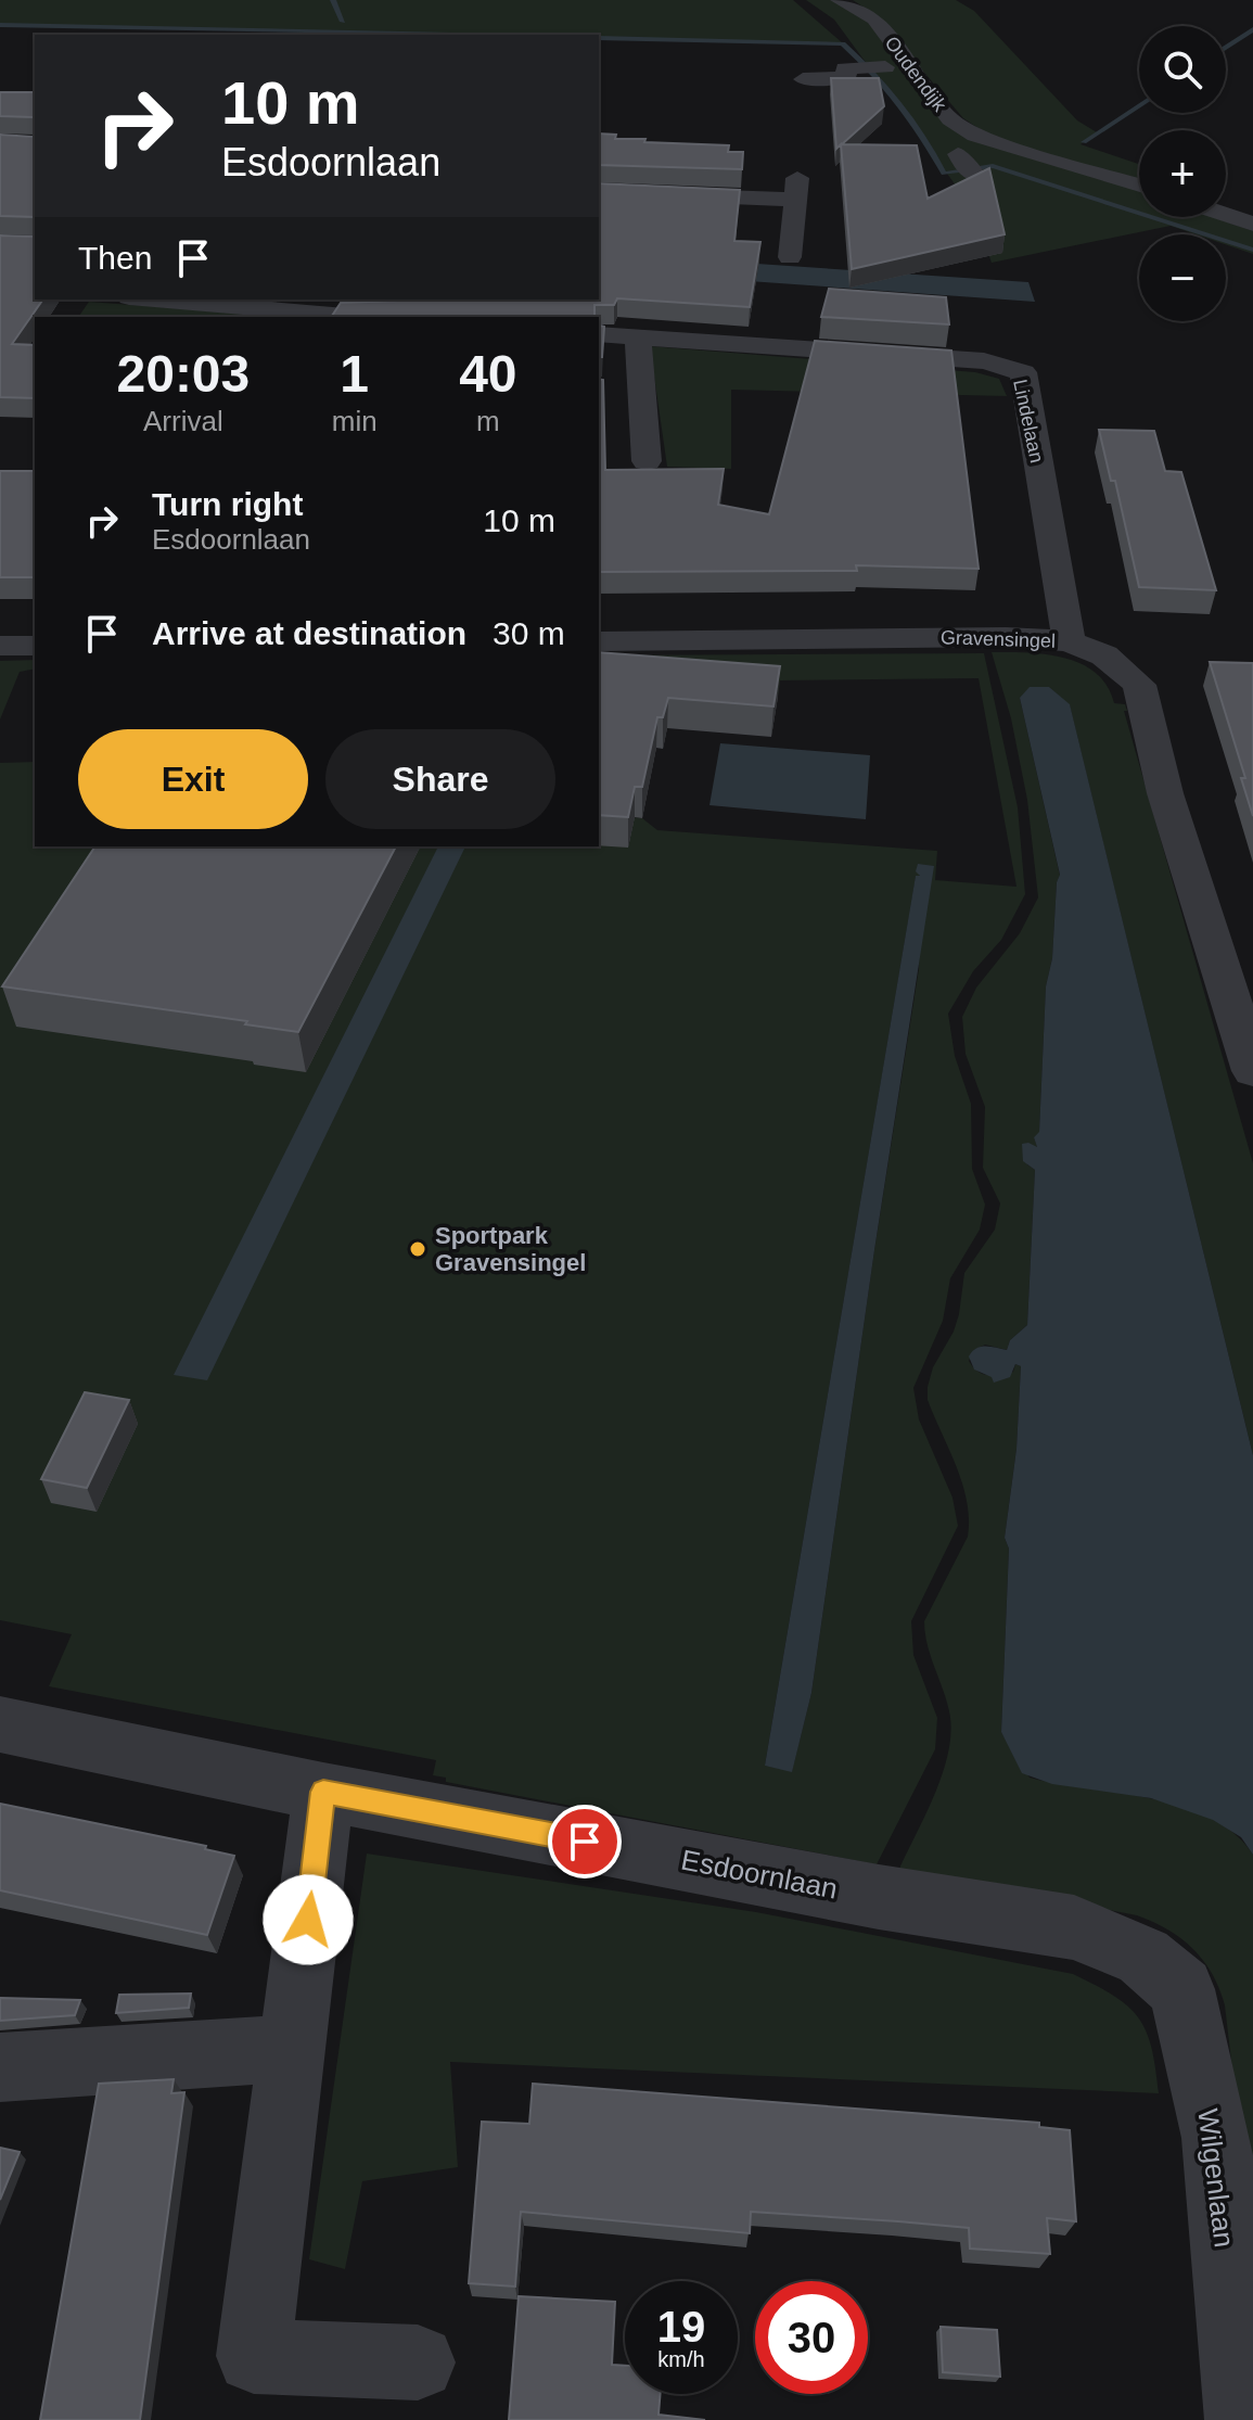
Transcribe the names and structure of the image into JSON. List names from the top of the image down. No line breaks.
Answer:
{"streets":{"street":["Oudendijk","Lindelaan","Gravensingel","Esdoornlaan","Wilgenlaan"]},"crossings":[["Lindelaan","Gravensingel"],["Esdoornlaan","Wilgenlaan"]],"places":["Sportpark Gravensingel"],"page":{"map_buttons":["+","−"],"turn":["10 m","Esdoornlaan"],"then":"Then","eta":["20:03","Arrival","1","min","40","m"],"list":[{"name":"Turn right","note":"Esdoornlaan","value":"10 m"},{"name":"Arrive at destination","value":"30 m"}],"buttons":["Exit","Share"],"speed":"19 km/h","limit":"30"}}
